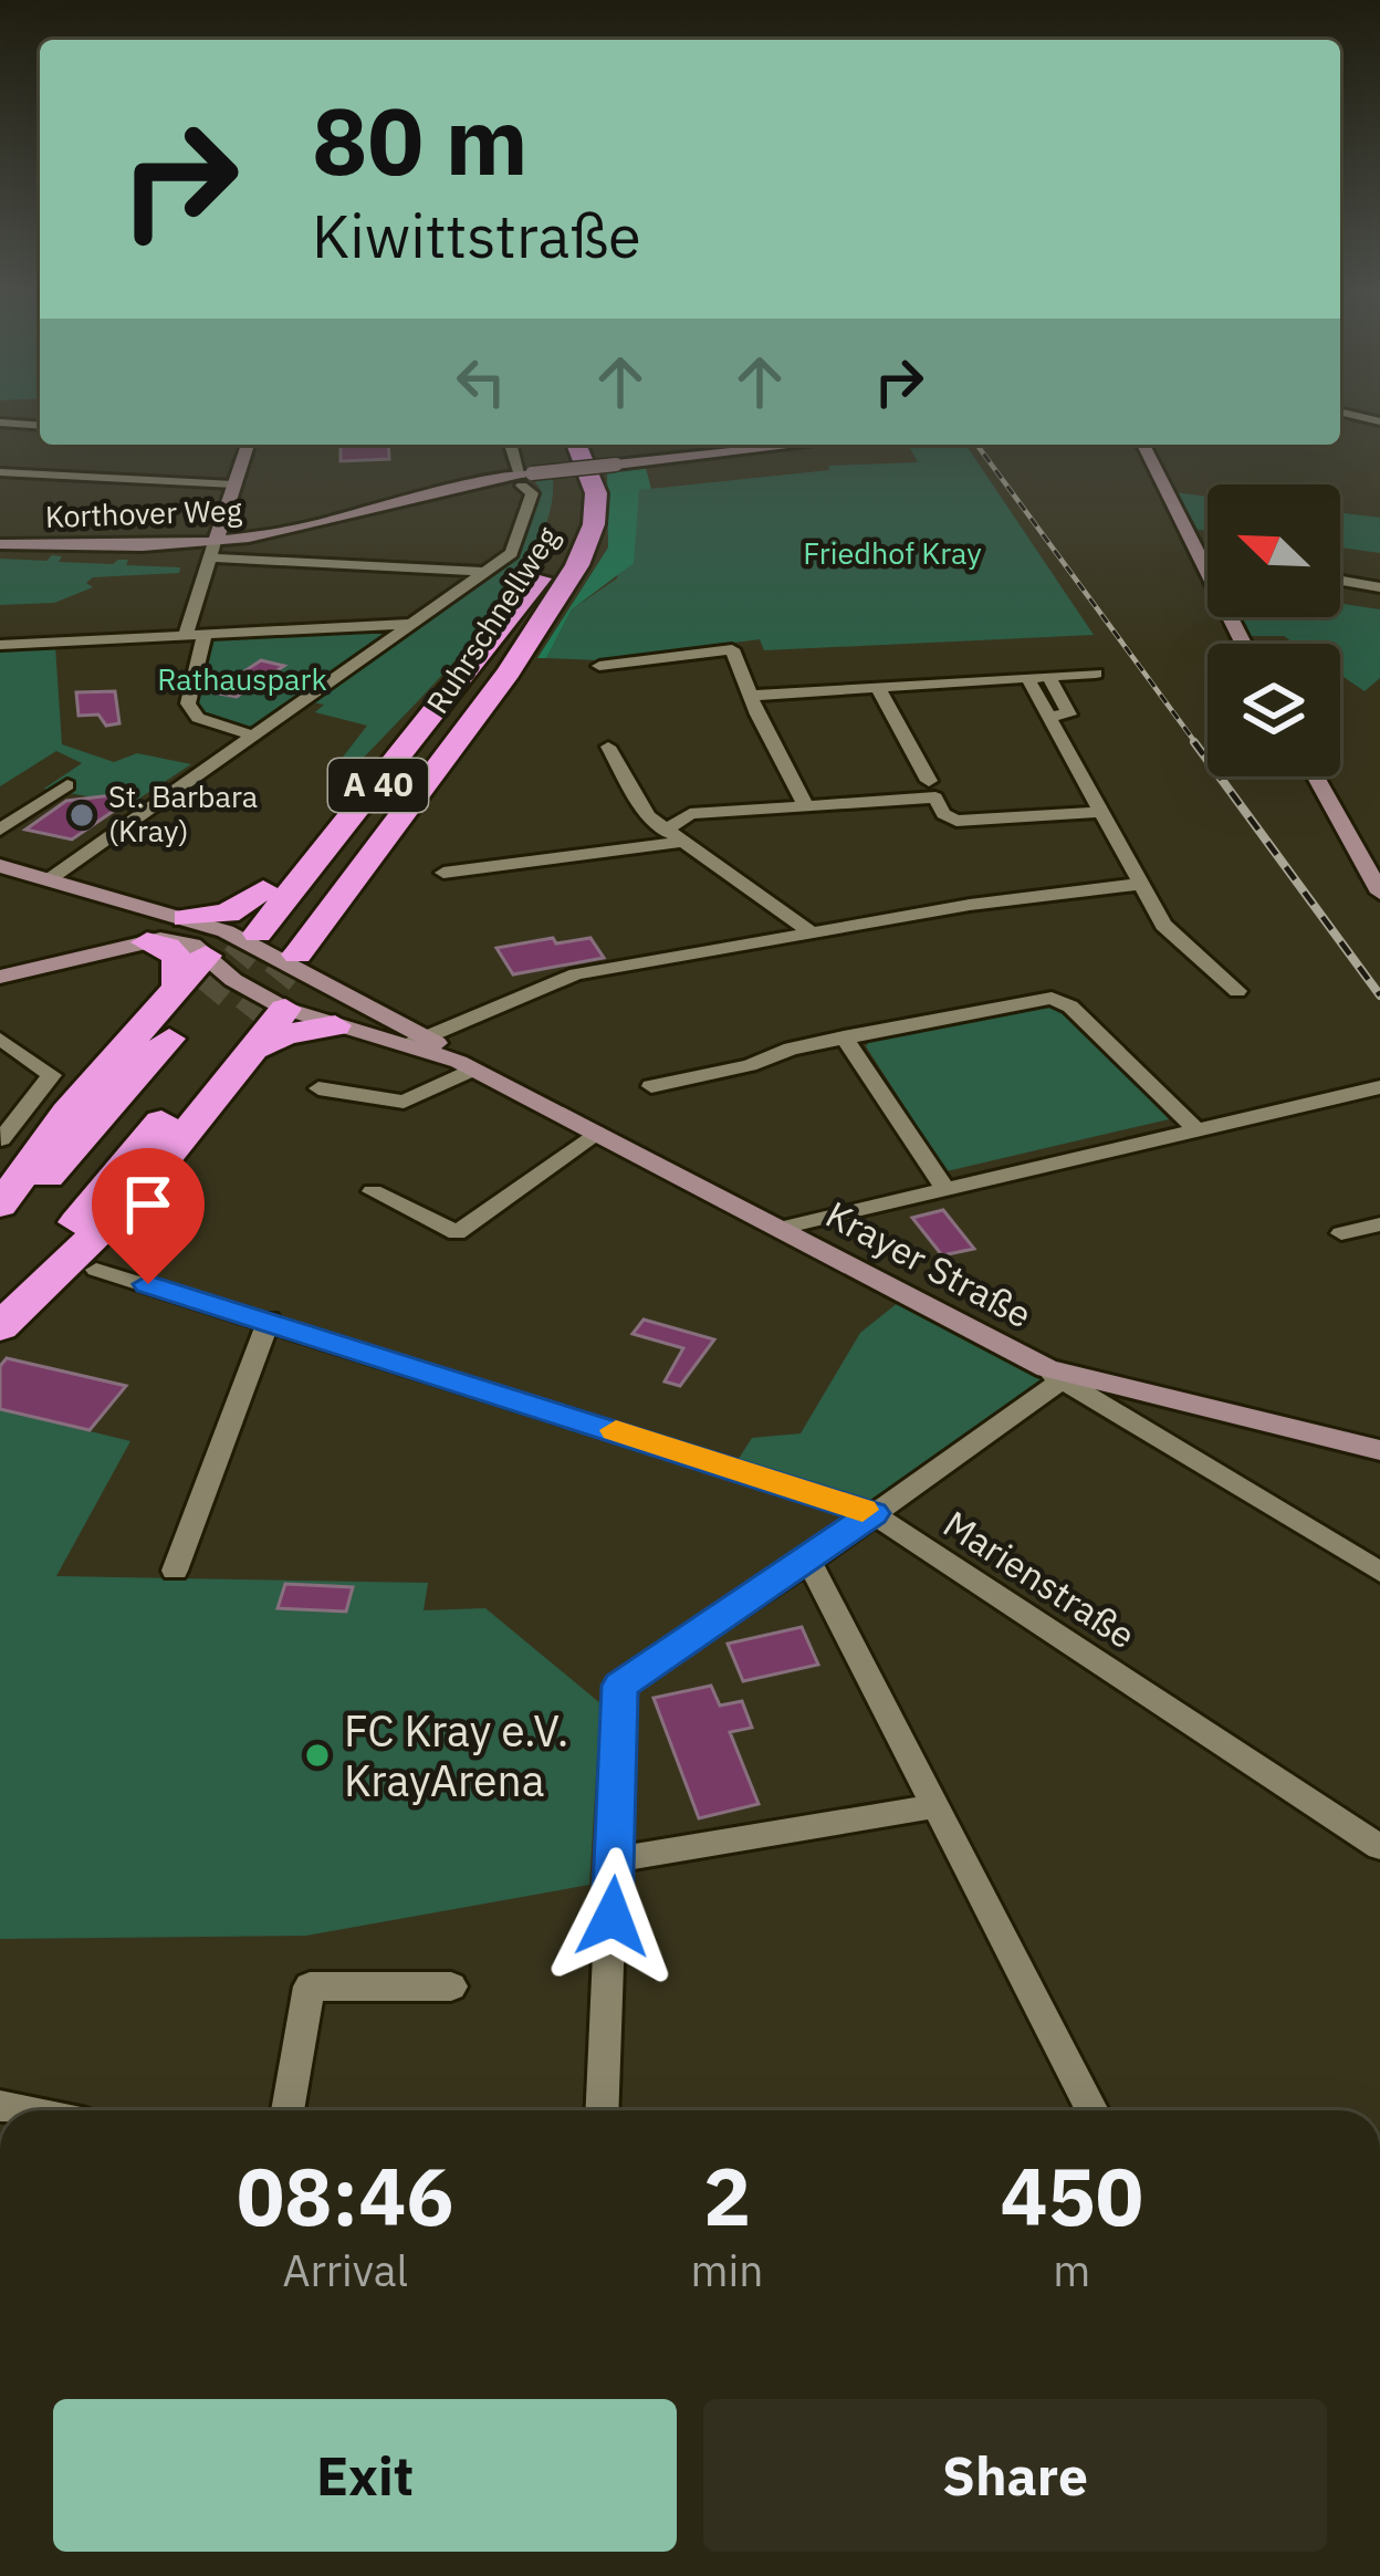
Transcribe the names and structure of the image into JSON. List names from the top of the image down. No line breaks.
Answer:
{"streets":{"highway":["Ruhrschnellweg","A 40"],"main road":["Korthover Weg","Krayer Straße"],"street":["Marienstraße"]},"crossings":[["Ruhrschnellweg","Krayer Straße"]],"parks":["Friedhof Kray","Rathauspark"],"places":["St. Barbara (Kray)","FC Kray e.V. KrayArena"],"north":"top left","page":{"turn":["80 m","Kiwittstraße"],"eta":["08:46","Arrival","2","min","450","m"],"buttons":["Exit","Share"]}}
